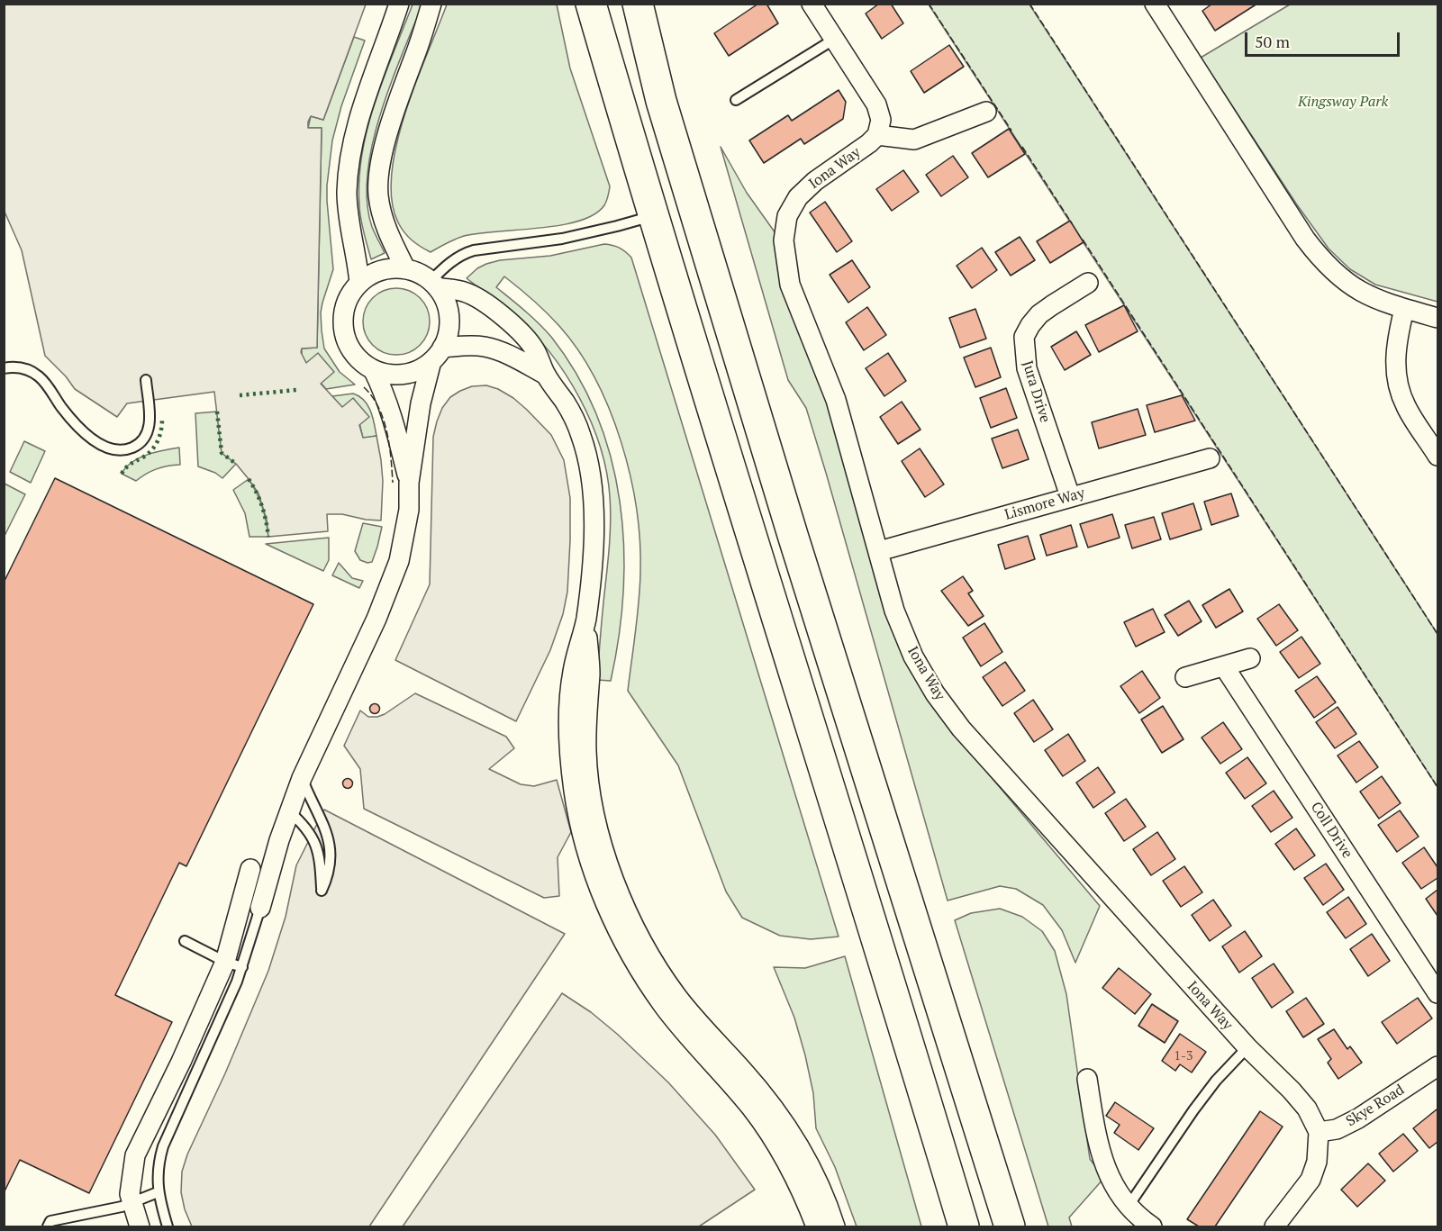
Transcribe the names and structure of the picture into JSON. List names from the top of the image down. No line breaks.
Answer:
{"streets":{"street":["Iona Way","Jura Drive","Lismore Way","Coll Drive","Skye Road"]},"crossings":[["Iona Way","Lismore Way"],["Iona Way","Skye Road"],["Jura Drive","Lismore Way"]],"parks":["Kingsway Park"],"house_numbers":["1-3"],"scale_bar":"50 m"}
